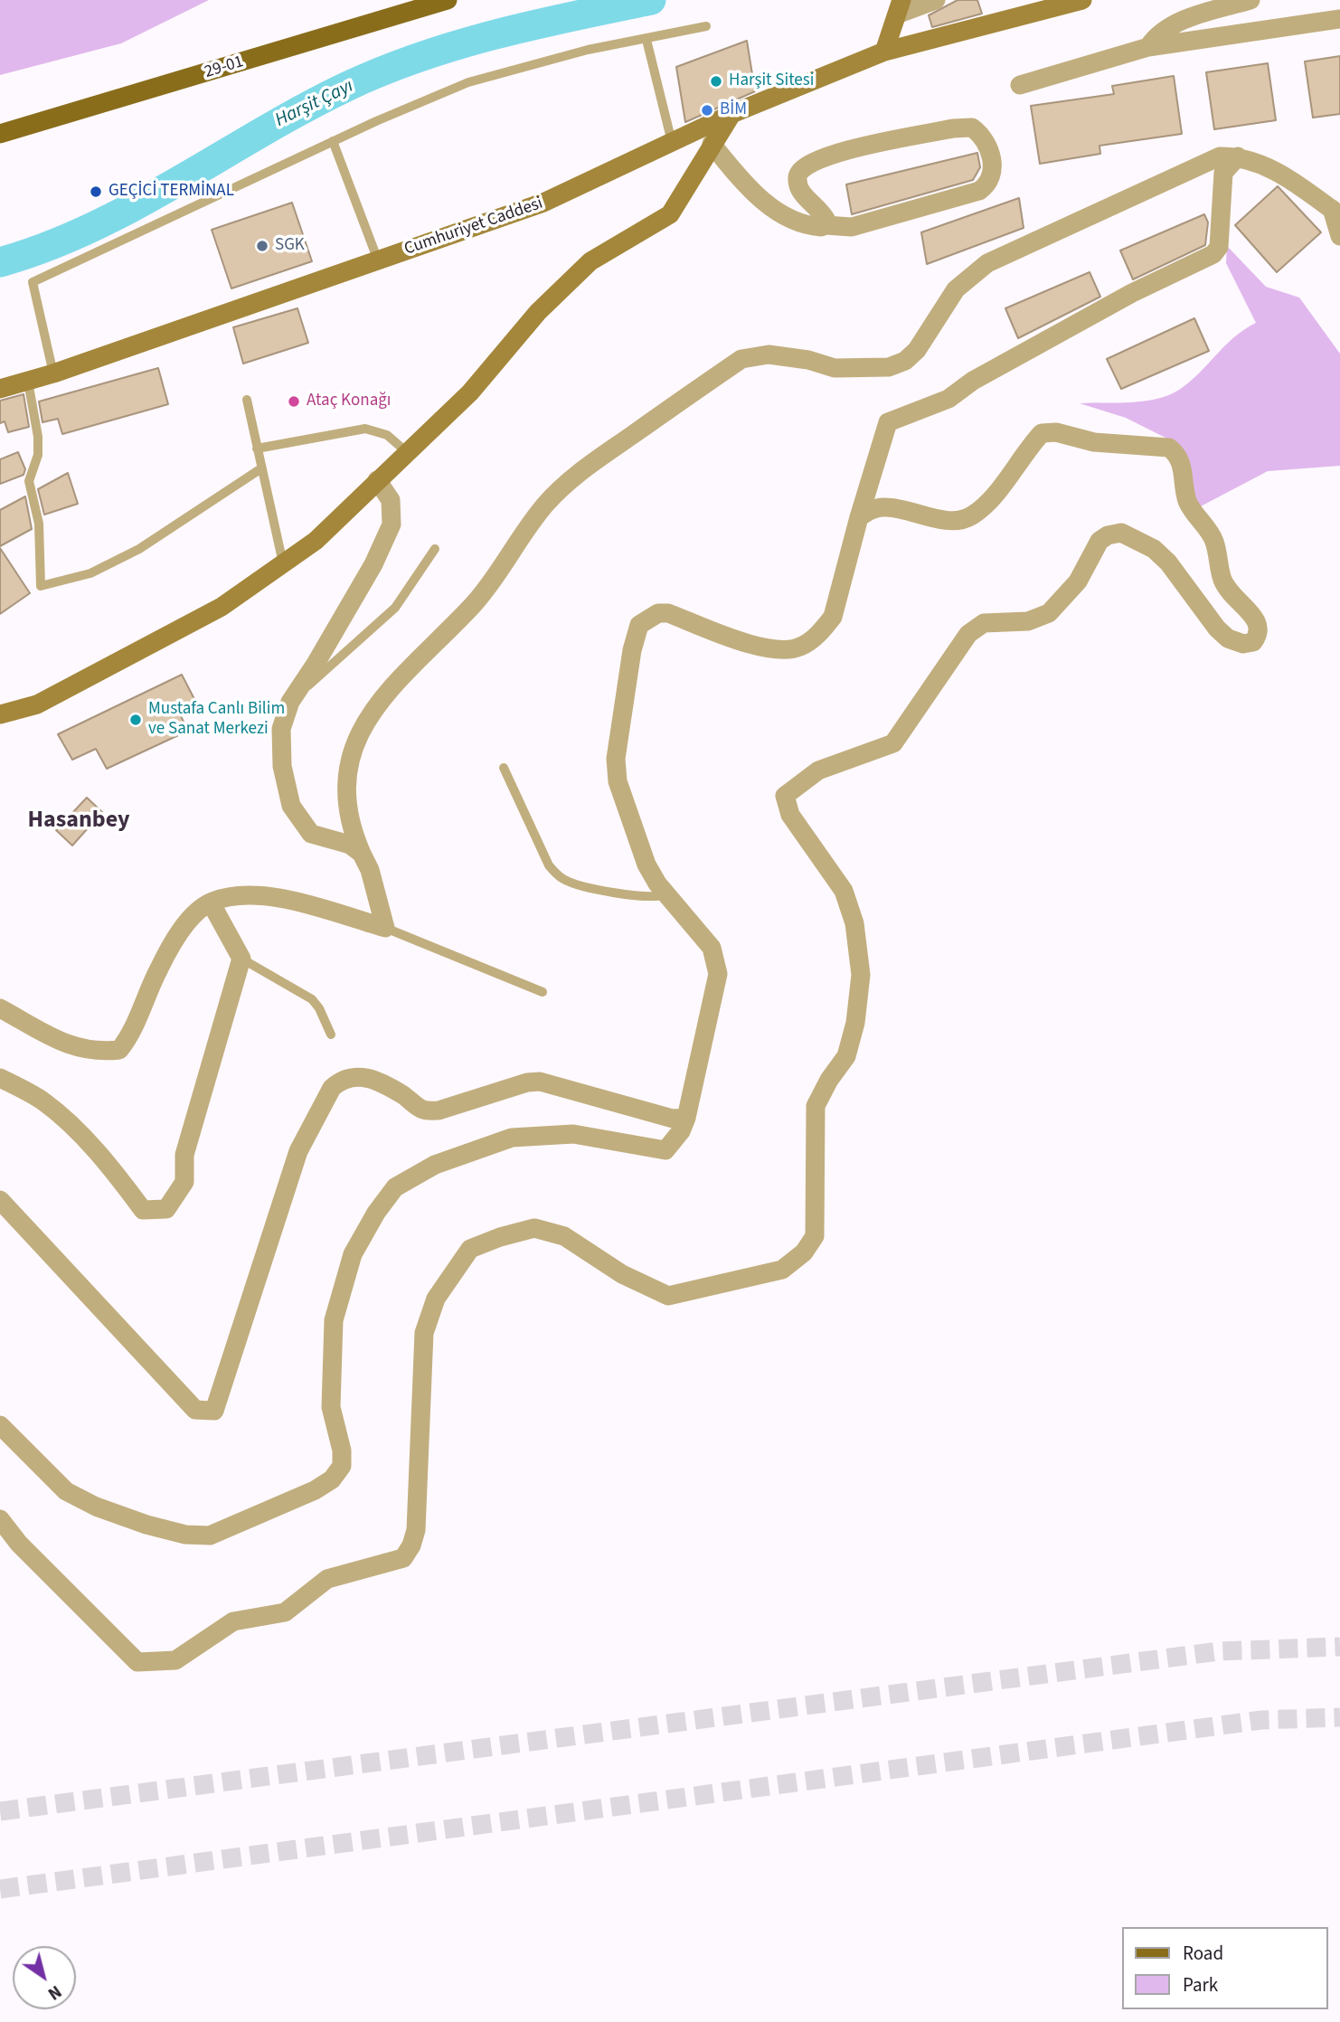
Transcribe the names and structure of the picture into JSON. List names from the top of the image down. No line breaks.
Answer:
{"streets":{"main road":["29-01","Cumhuriyet Caddesi"]},"districts":["Hasanbey"],"water":["Harşit Çayı"],"places":["Harşit Sitesi","BİM","GEÇİCİ TERMİNAL","SGK","Ataç Konağı","Mustafa Canlı Bilim ve Sanat Merkezi"],"legend":["Road","Park"],"north":"bottom right"}
